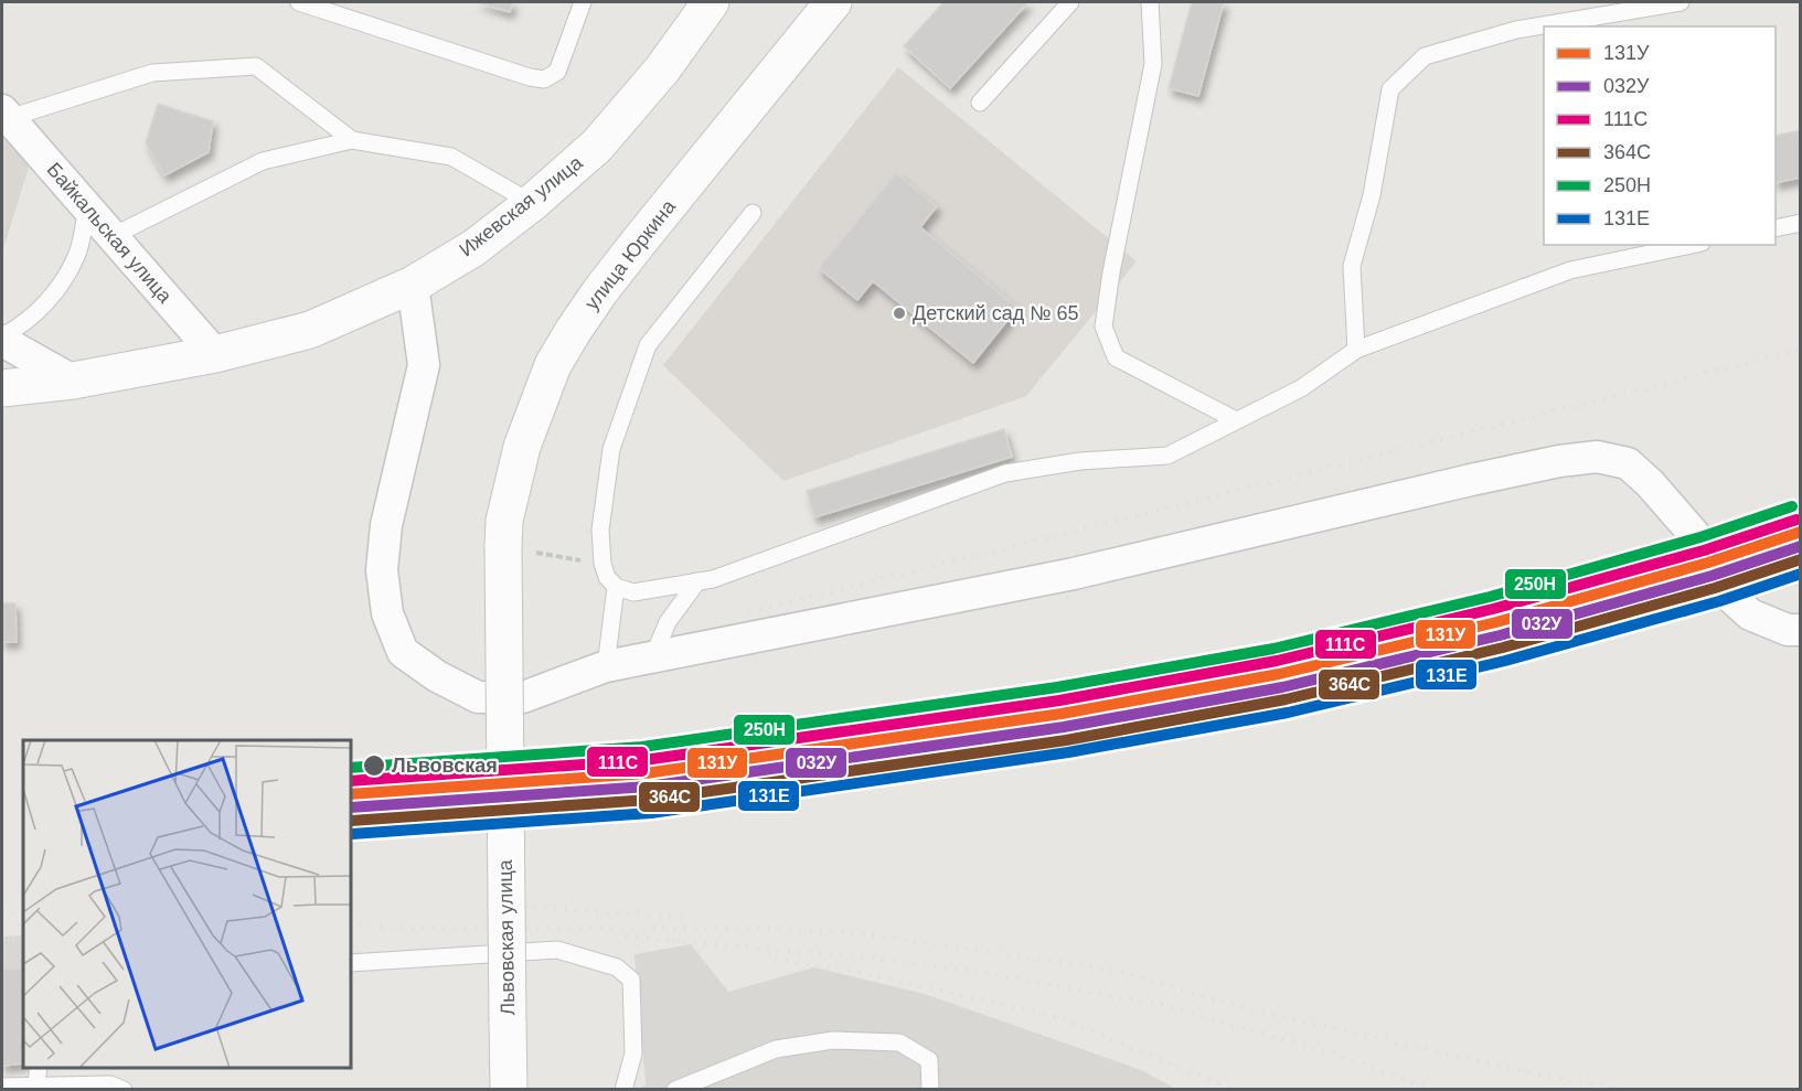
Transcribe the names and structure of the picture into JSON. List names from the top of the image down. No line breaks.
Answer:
{"streets":{"main road":["Ижевская улица","улица Юркина","Львовская улица"],"street":["Байкальская улица"]},"crossings":[["Ижевская улица","Байкальская улица"],["улица Юркина","Львовская улица"]],"places":["Детский сад № 65","Львовская"],"lines":["transit line 250Н","transit line 111С","transit line 131У","transit line 032У","transit line 364С","transit line 131Е"],"legend":["131У","032У","111С","364С","250Н","131Е"]}
